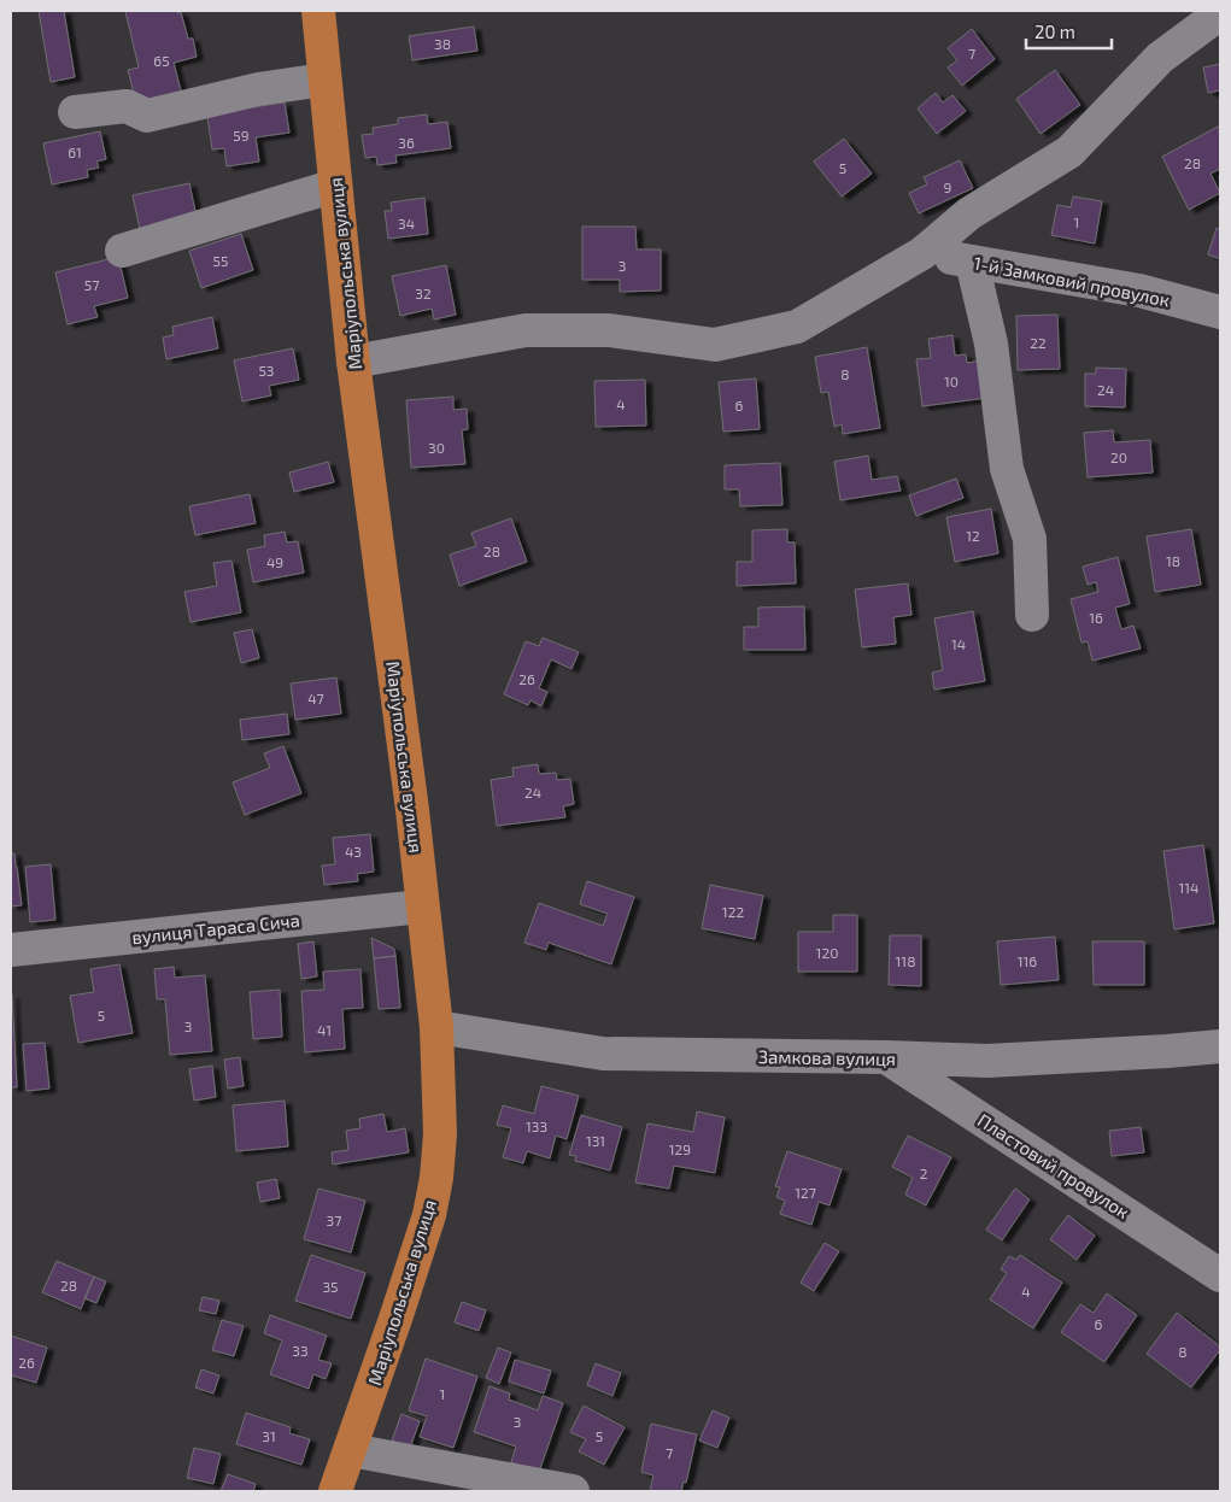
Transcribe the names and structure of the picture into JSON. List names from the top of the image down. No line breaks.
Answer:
{"streets":{"main road":["Маріупольська вулиця"],"street":["1-й Замковий провулок","вулиця Тараса Сича","Замкова вулиця","Пластовий провулок"]},"crossings":[["Маріупольська вулиця","вулиця Тараса Сича"],["Маріупольська вулиця","Замкова вулиця"],["Замкова вулиця","Пластовий провулок"]],"house_numbers":["38","7","65","59","36","61","28","5","9","1","34","55","3","57","32","22","53","8","10","24","4","6","30","20","12","28","18","49","16","14","26","47","24","43","114","122","120","118","116","5","3","41","133","131","129","2","127","37","28","35","4","6","33","8","26","1","3","31","5","7"],"scale_bar":"20 m"}
